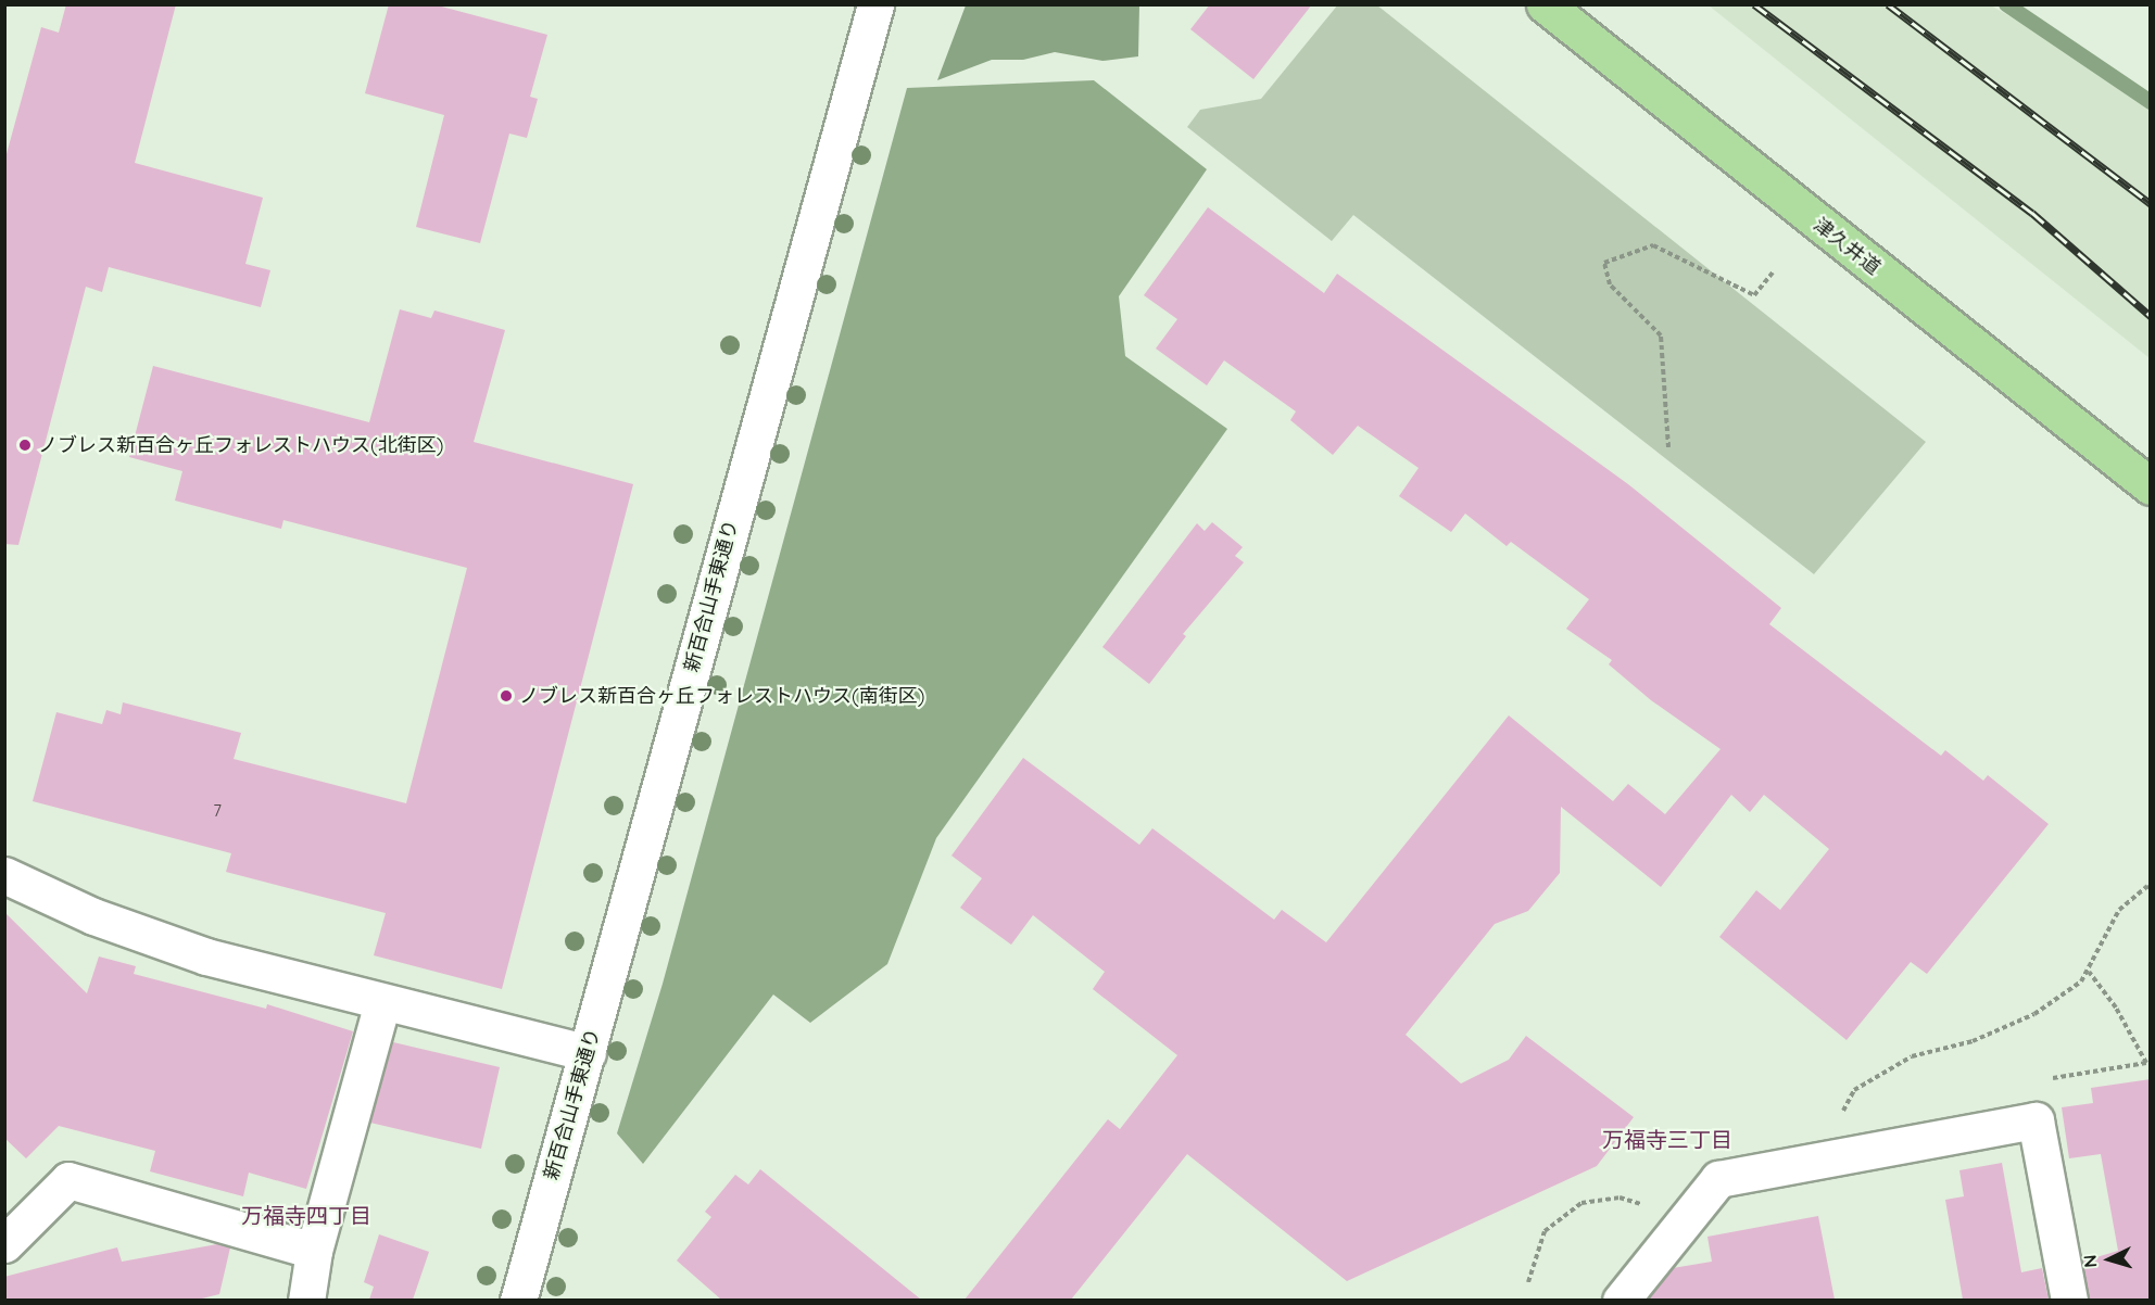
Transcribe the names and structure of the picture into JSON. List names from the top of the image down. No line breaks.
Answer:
{"streets":{"main road":["津久井道"],"street":["新百合山手東通り"]},"districts":["万福寺三丁目","万福寺四丁目"],"places":["ノブレス新百合ヶ丘フォレストハウス(北街区)","ノブレス新百合ヶ丘フォレストハウス(南街区)"],"house_numbers":["7"],"north":"left"}
